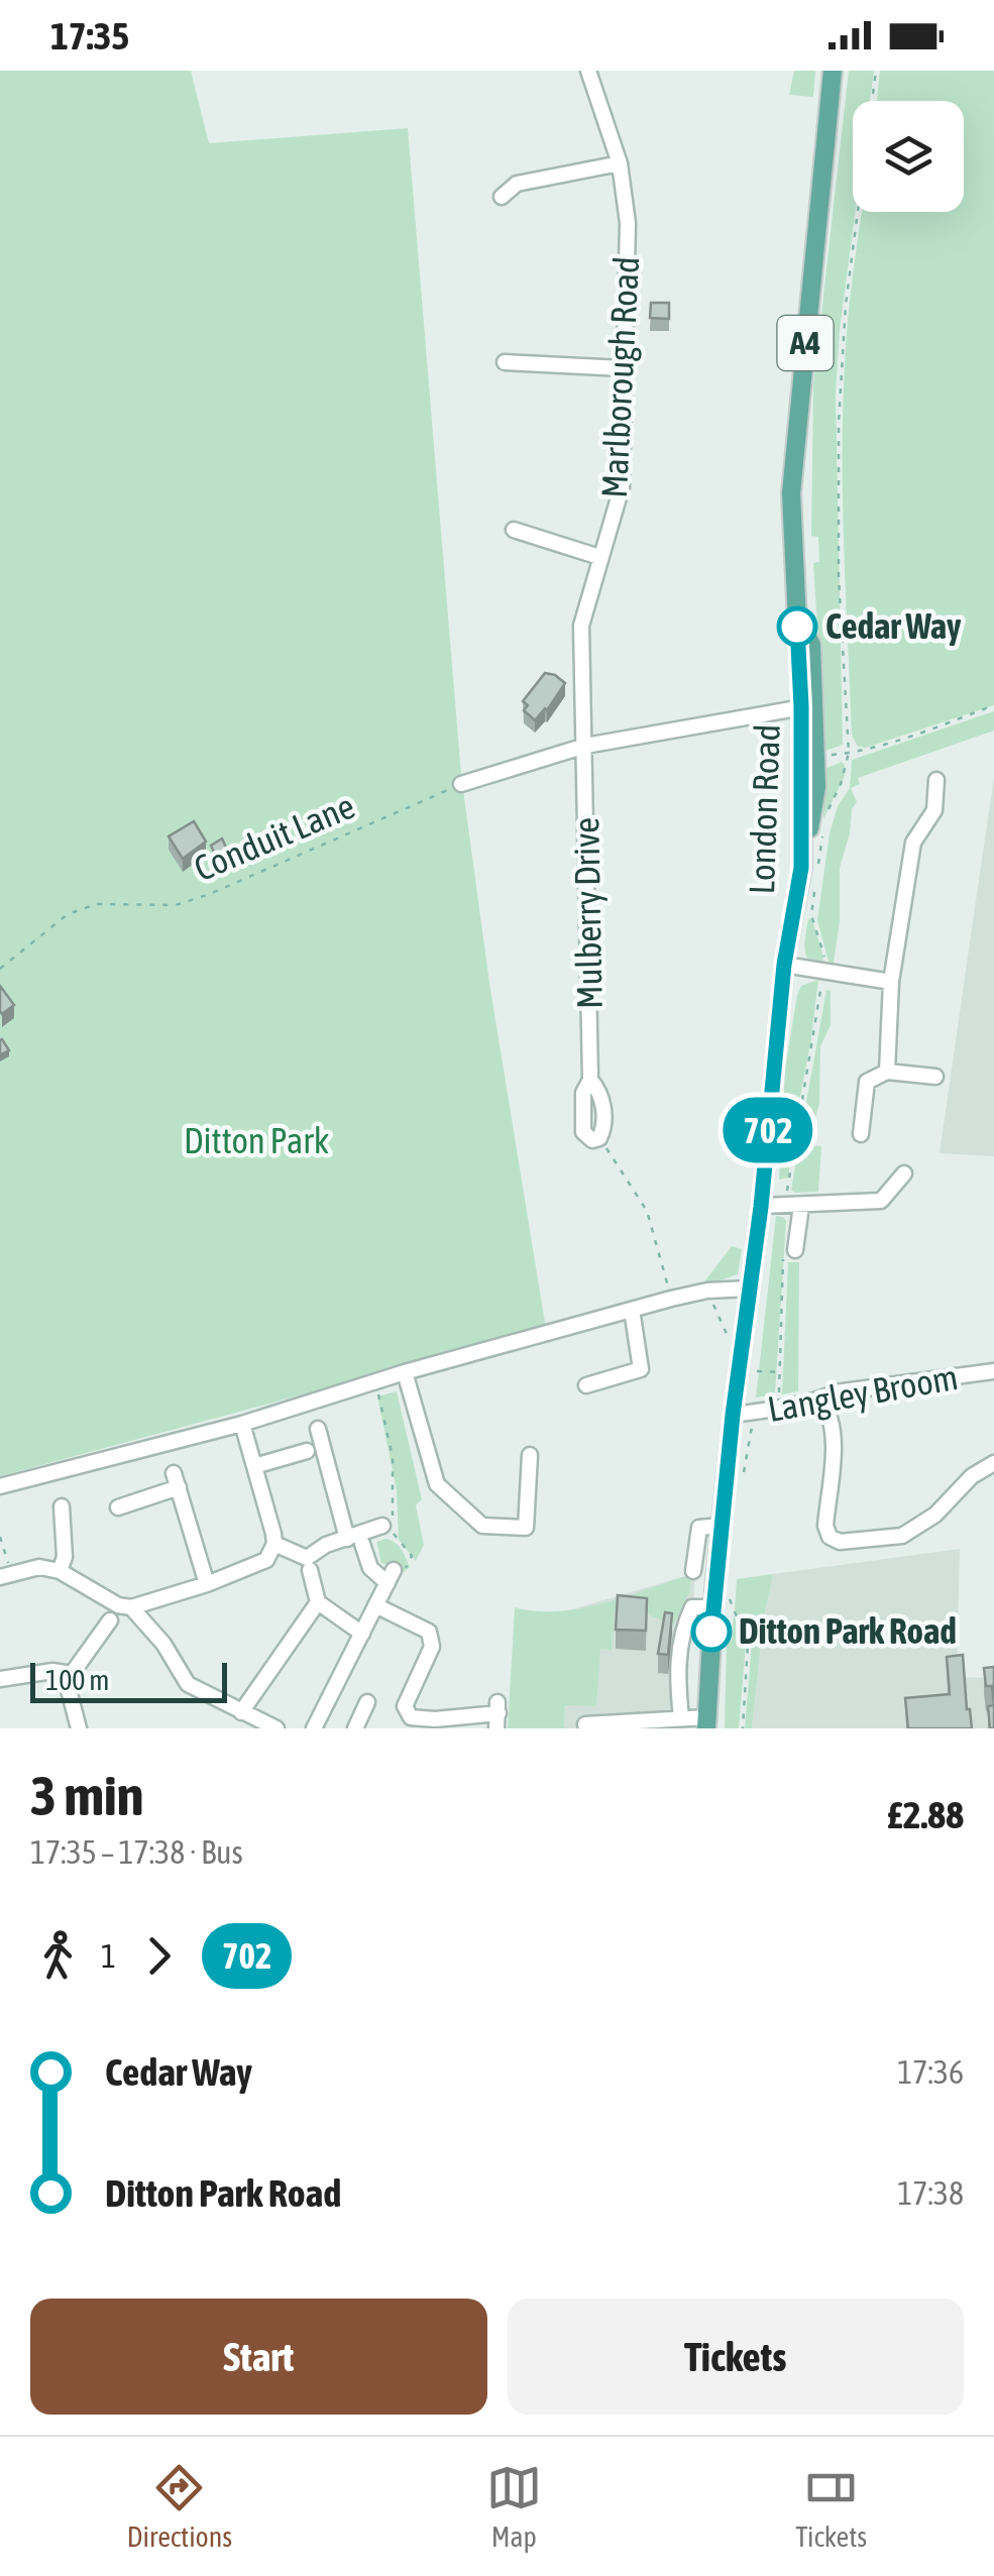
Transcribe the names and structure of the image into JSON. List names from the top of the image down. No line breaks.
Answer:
{"streets":{"main road":["A4","London Road"],"street":["Marlborough Road","Mulberry Drive","Langley Broom"],"path":["Conduit Lane"]},"crossings":[["Marlborough Road","Mulberry Drive"],["London Road","Langley Broom"]],"parks":["Ditton Park"],"places":["Cedar Way","Ditton Park Road"],"lines":["bus line 702"],"scale_bar":"100 m","page":{"status":"17:35","on_map":"702","scale":"100 m","heading":["3 min","17:35 – 17:38 · Bus","£2.88"],"legs":["1","702"],"list":[{"name":"Cedar Way","value":"17:36"},{"name":"Ditton Park Road","value":"17:38"}],"buttons":["Start","Tickets"],"tabs":["Directions","Map","Tickets"]}}
